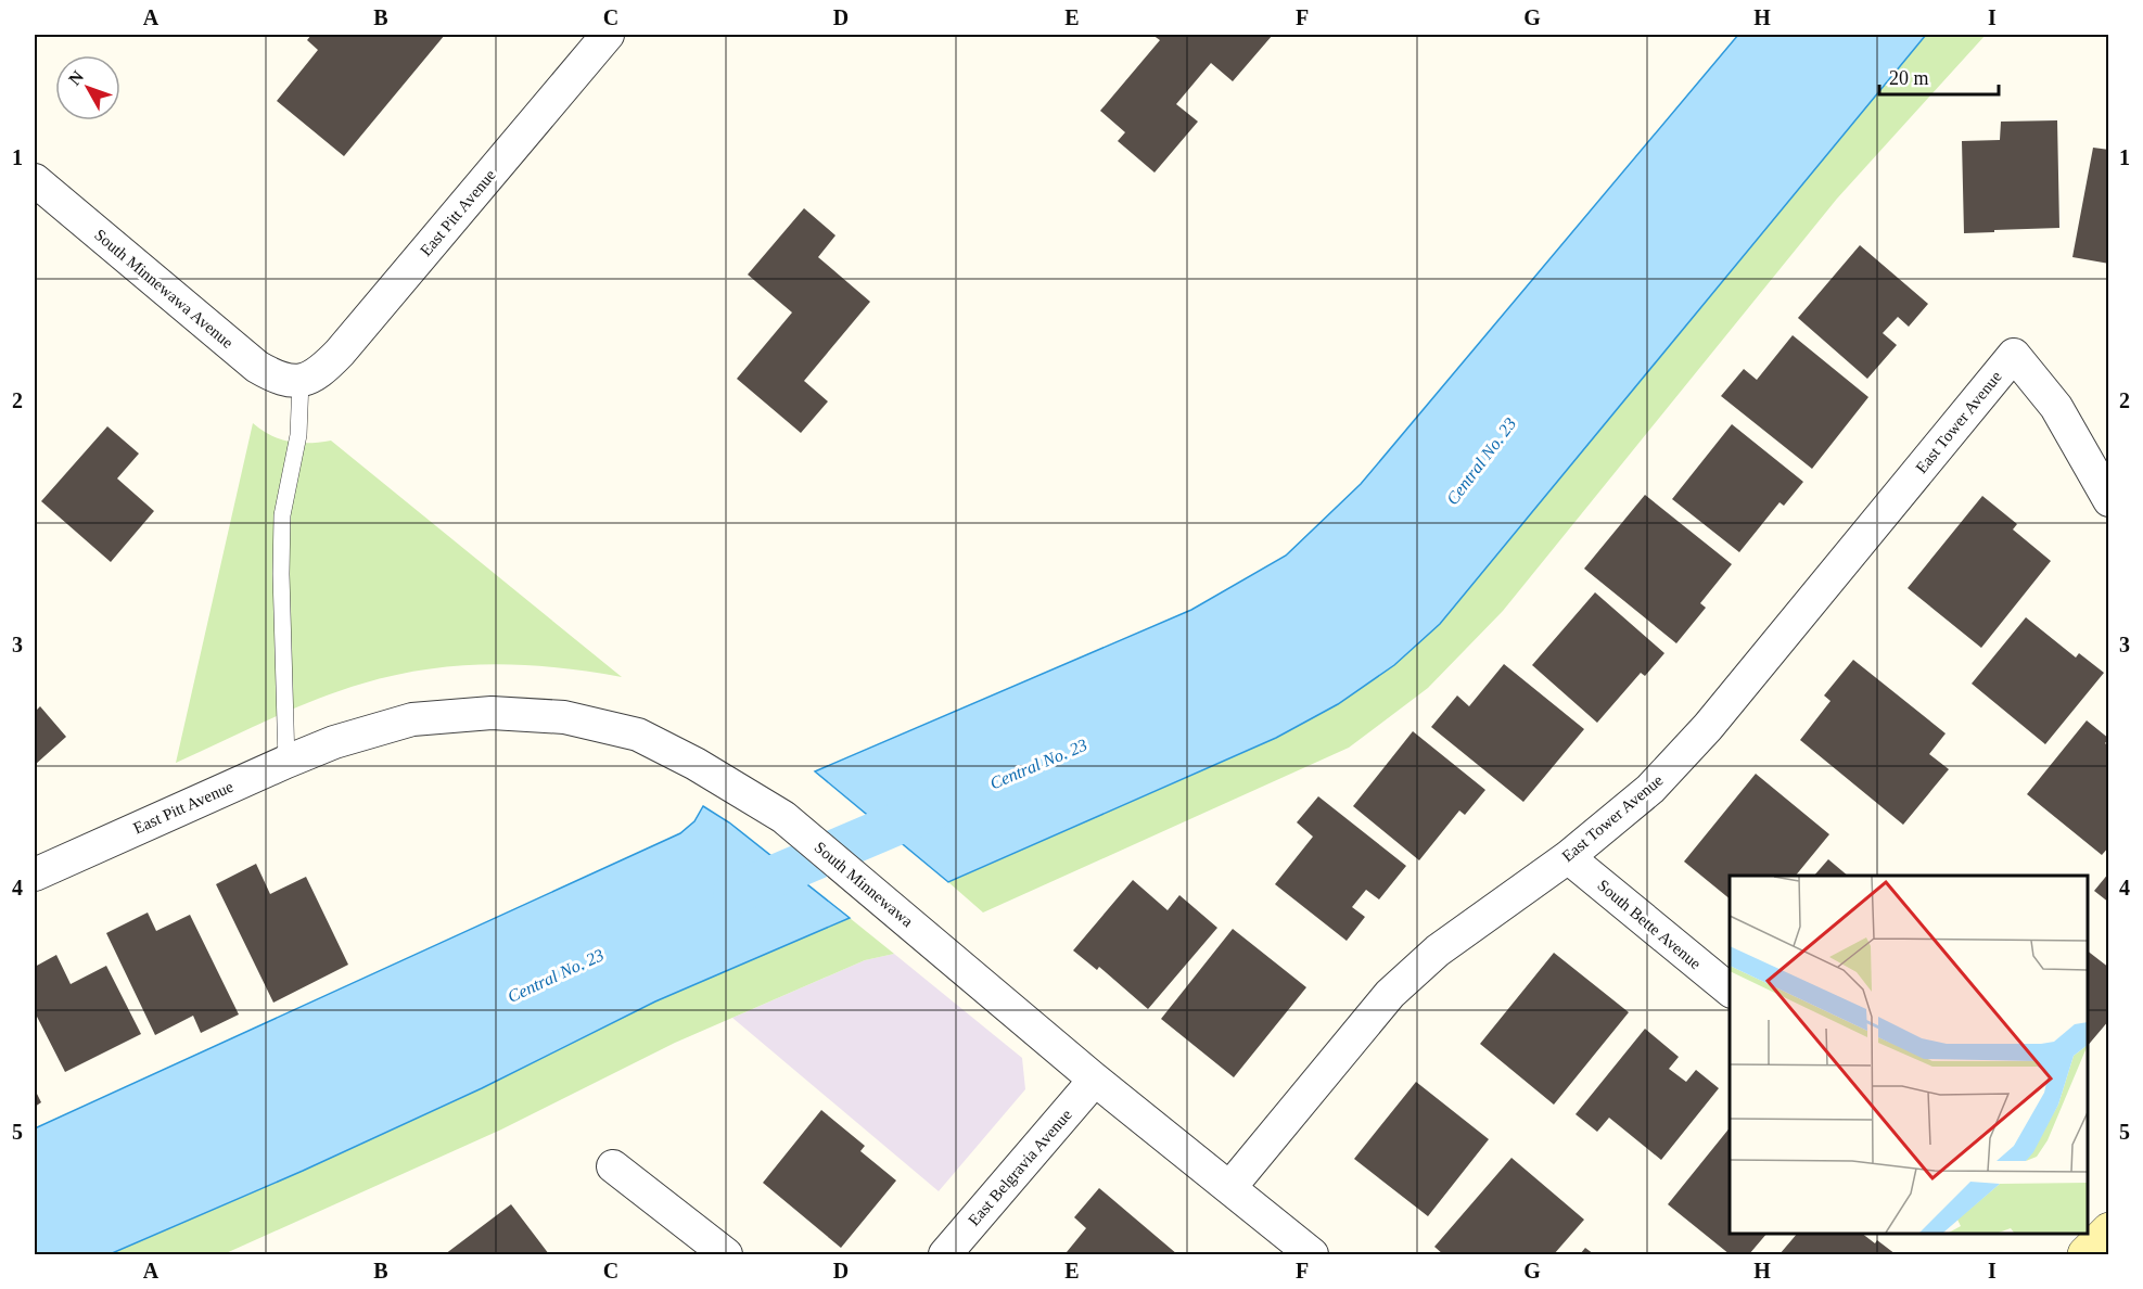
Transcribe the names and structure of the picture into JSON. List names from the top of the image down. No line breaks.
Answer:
{"streets":{"street":["East Pitt Avenue","South Minnewawa Avenue","East Tower Avenue","South Minnewawa","South Bette Avenue","East Belgravia Avenue"]},"crossings":[["East Pitt Avenue","South Minnewawa Avenue"],["East Pitt Avenue","South Minnewawa"],["East Tower Avenue","South Minnewawa"],["East Tower Avenue","South Bette Avenue"],["South Minnewawa","East Belgravia Avenue"]],"water":["Central No. 23"],"scale_bar":"20 m","north":"top left","grid":{"columns":["A","B","C","D","E","F","G","H","I"],"rows":["1","2","3","4","5"]}}
